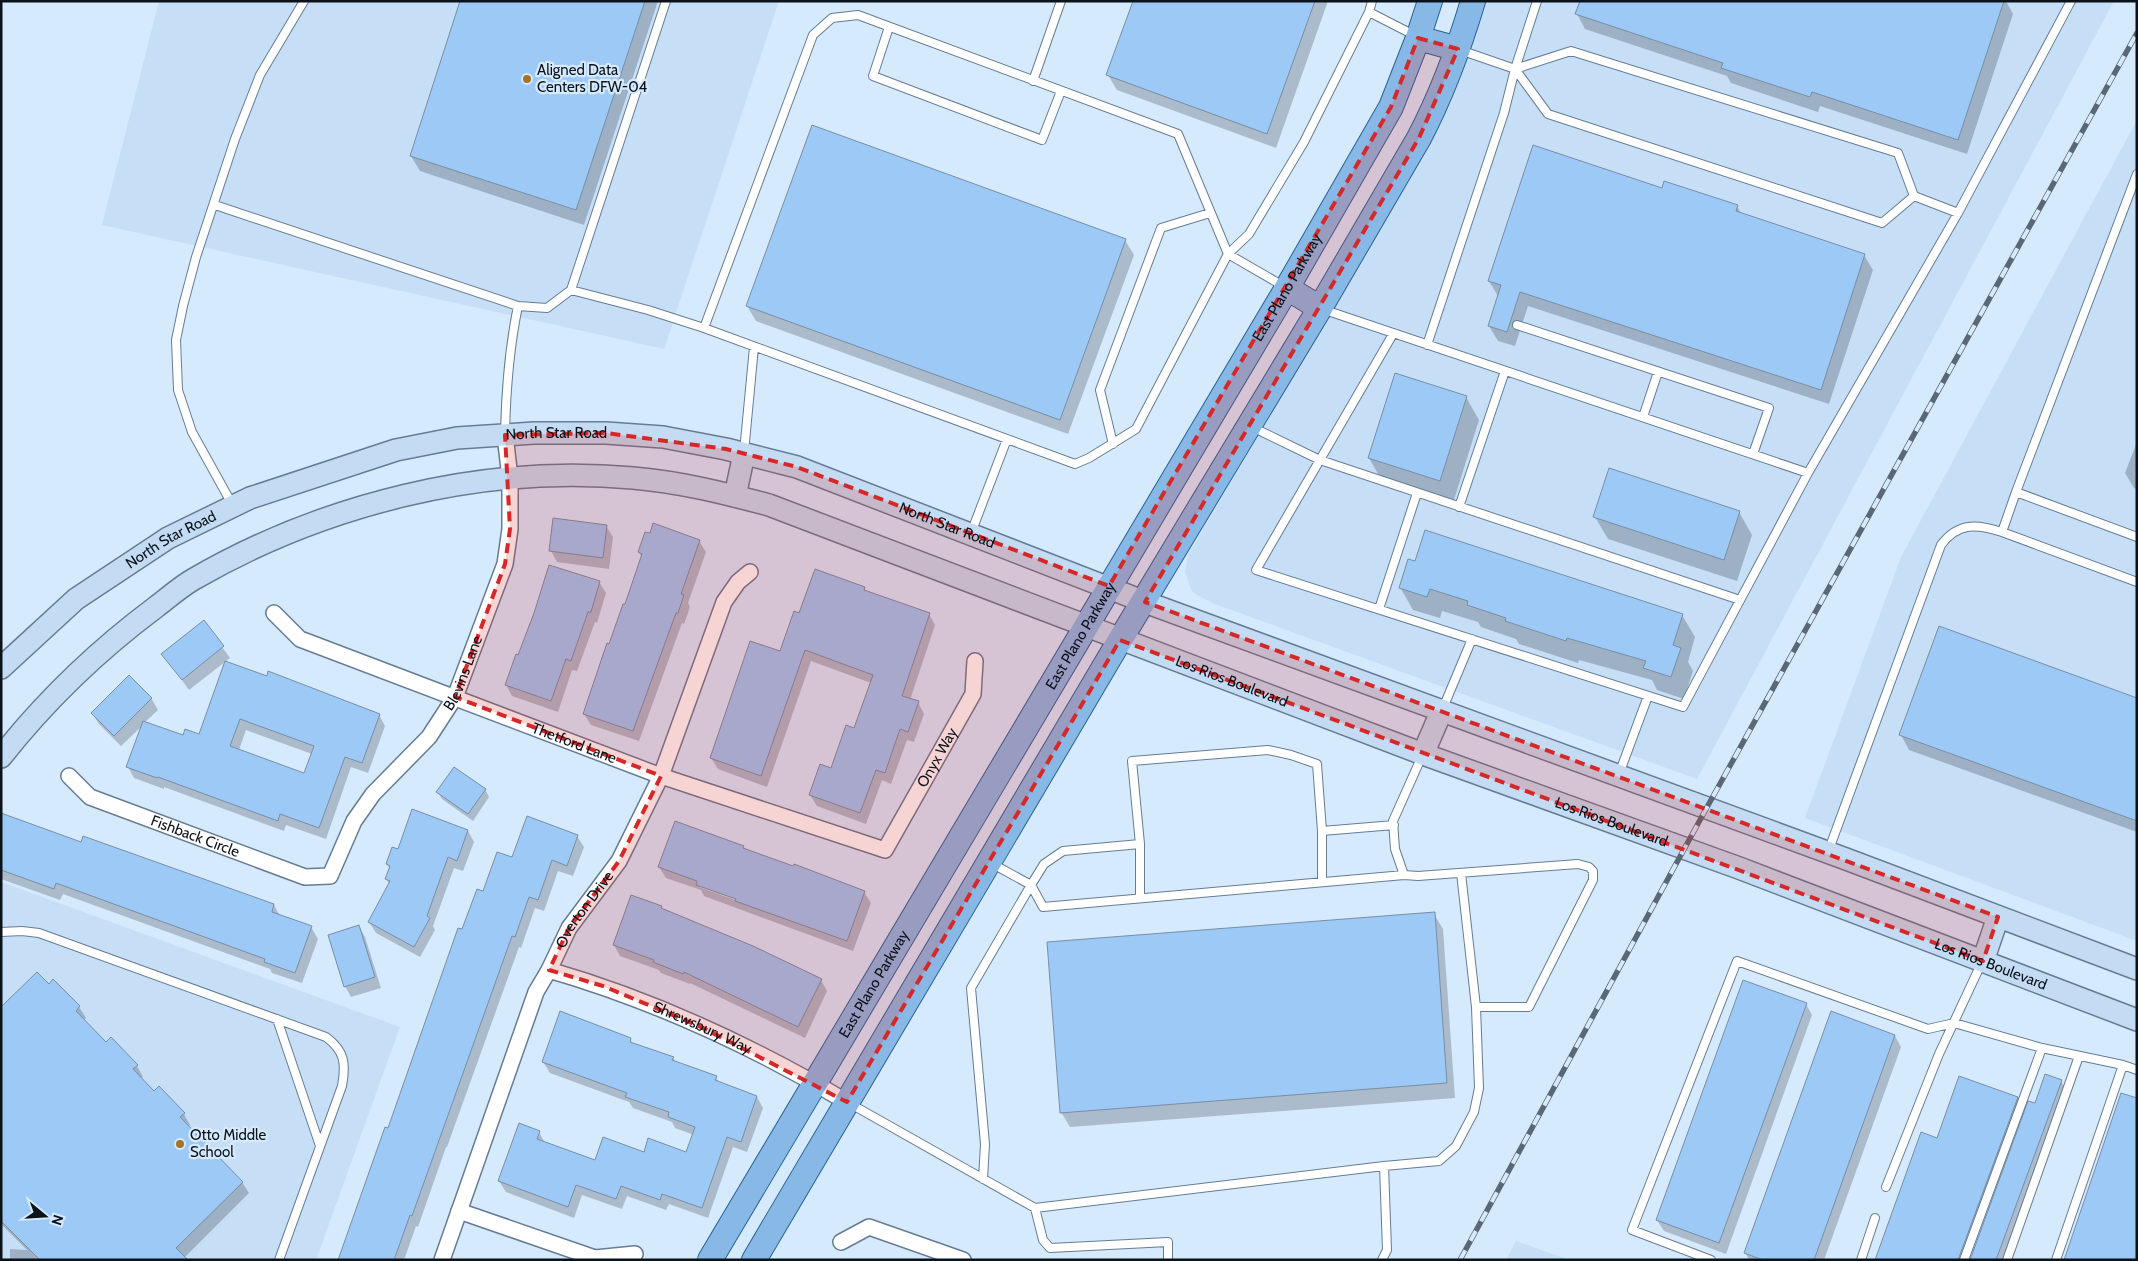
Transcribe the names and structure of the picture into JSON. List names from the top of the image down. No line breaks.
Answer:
{"streets":{"main road":["East Plano Parkway","North Star Road","Los Rios Boulevard"],"street":["Blevins Lane","Thetford Lane","Onyx Way","Fishback Circle","Overton Drive","Shrewsbury Way"]},"crossings":[["East Plano Parkway","North Star Road"],["East Plano Parkway","Los Rios Boulevard"],["East Plano Parkway","Shrewsbury Way"],["North Star Road","Blevins Lane"],["Blevins Lane","Thetford Lane"],["Blevins Lane","Fishback Circle"],["Thetford Lane","Onyx Way"],["Thetford Lane","Overton Drive"],["Overton Drive","Shrewsbury Way"]],"places":["Aligned Data Centers DFW-04","Otto Middle School"],"north":"right"}
